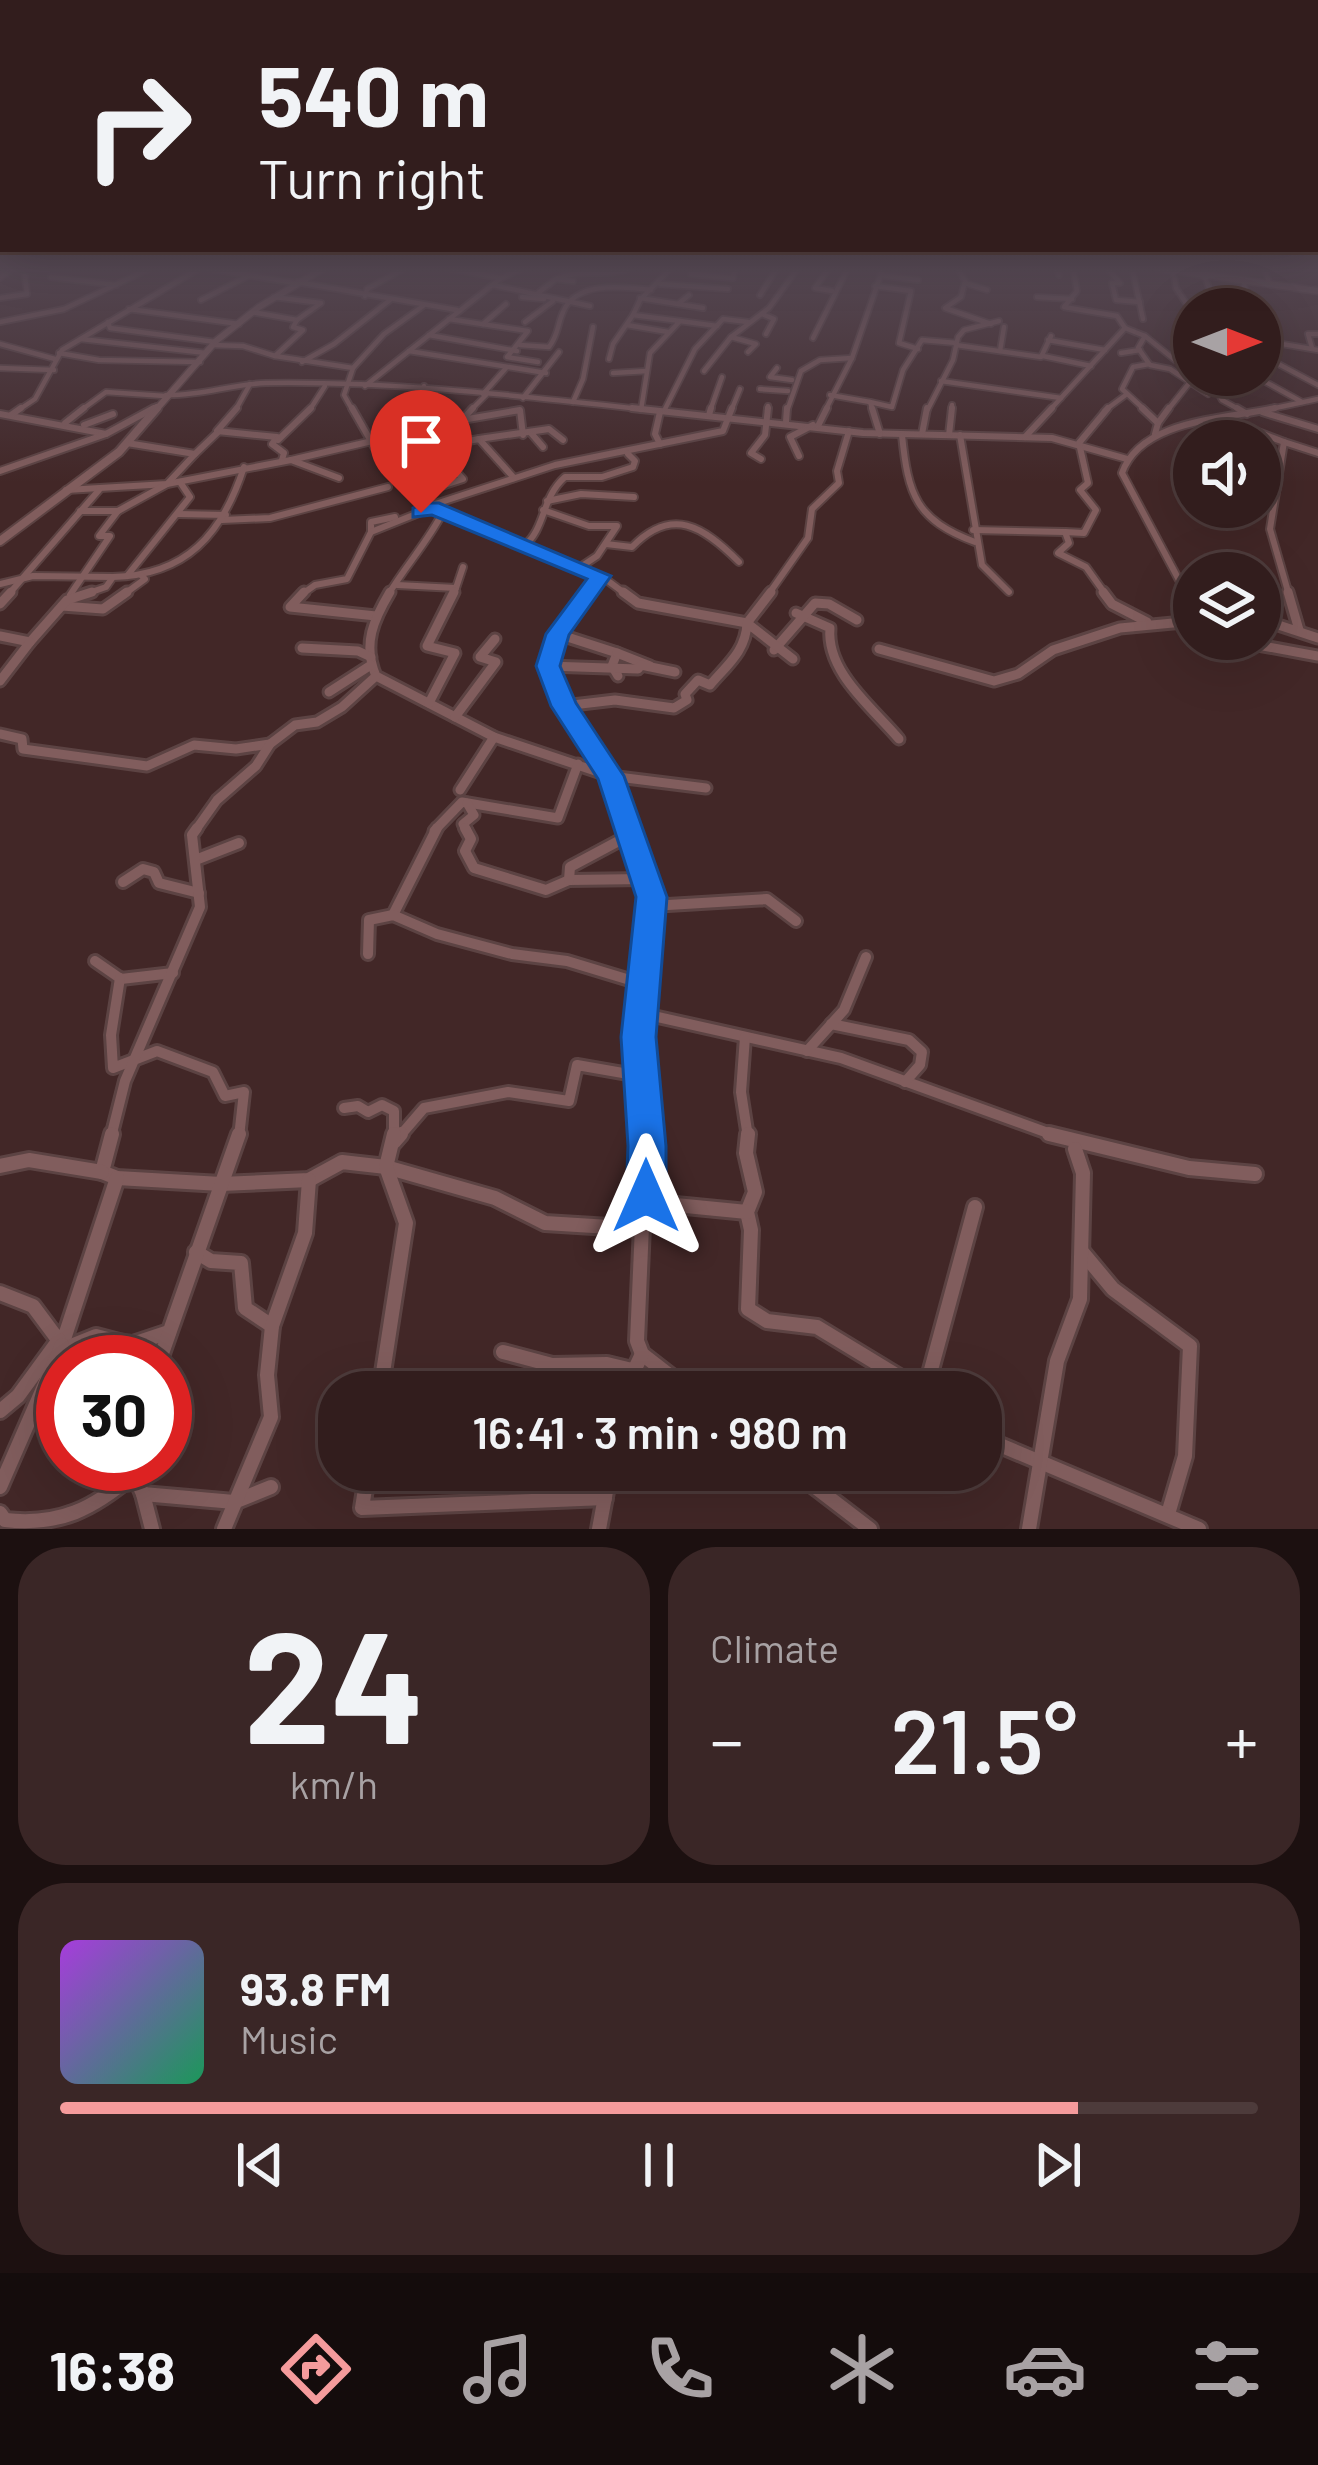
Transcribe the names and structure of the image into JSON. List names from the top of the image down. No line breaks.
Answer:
{"north":"right","page":{"turn":["540 m","Turn right"],"limit":"30","trip":"16:41 · 3 min · 980 m","tile":[["24","km/h"],"Climate"],"heat":["−","21.5°","+"],"song":["93.8 FM","Music"],"tabs":"16:38"}}
